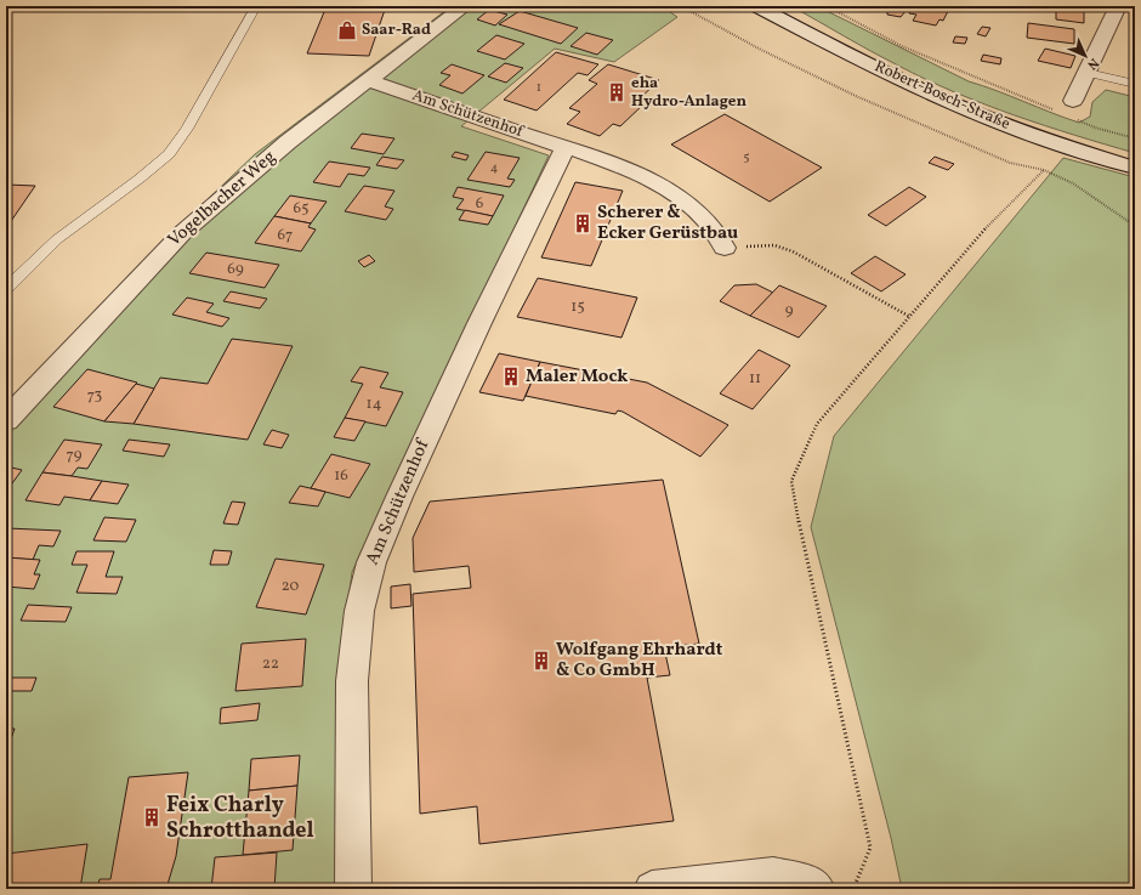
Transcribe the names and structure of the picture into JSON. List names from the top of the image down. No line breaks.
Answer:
{"streets":{"street":["Robert-Bosch-Straße","Am Schützenhof","Vogelbacher Weg"]},"crossings":[["Am Schützenhof","Vogelbacher Weg"]],"places":{"shop":["Saar-Rad"],"building":["eha Hydro-Anlagen","Scherer & Ecker Gerüstbau","Maler Mock","Wolfgang Ehrhardt & Co GmbH","Feix Charly Schrotthandel"]},"house_numbers":["1","5","4","6","65","67","69","15","9","11","73","14","79","16","20","22"],"north":"bottom right"}
